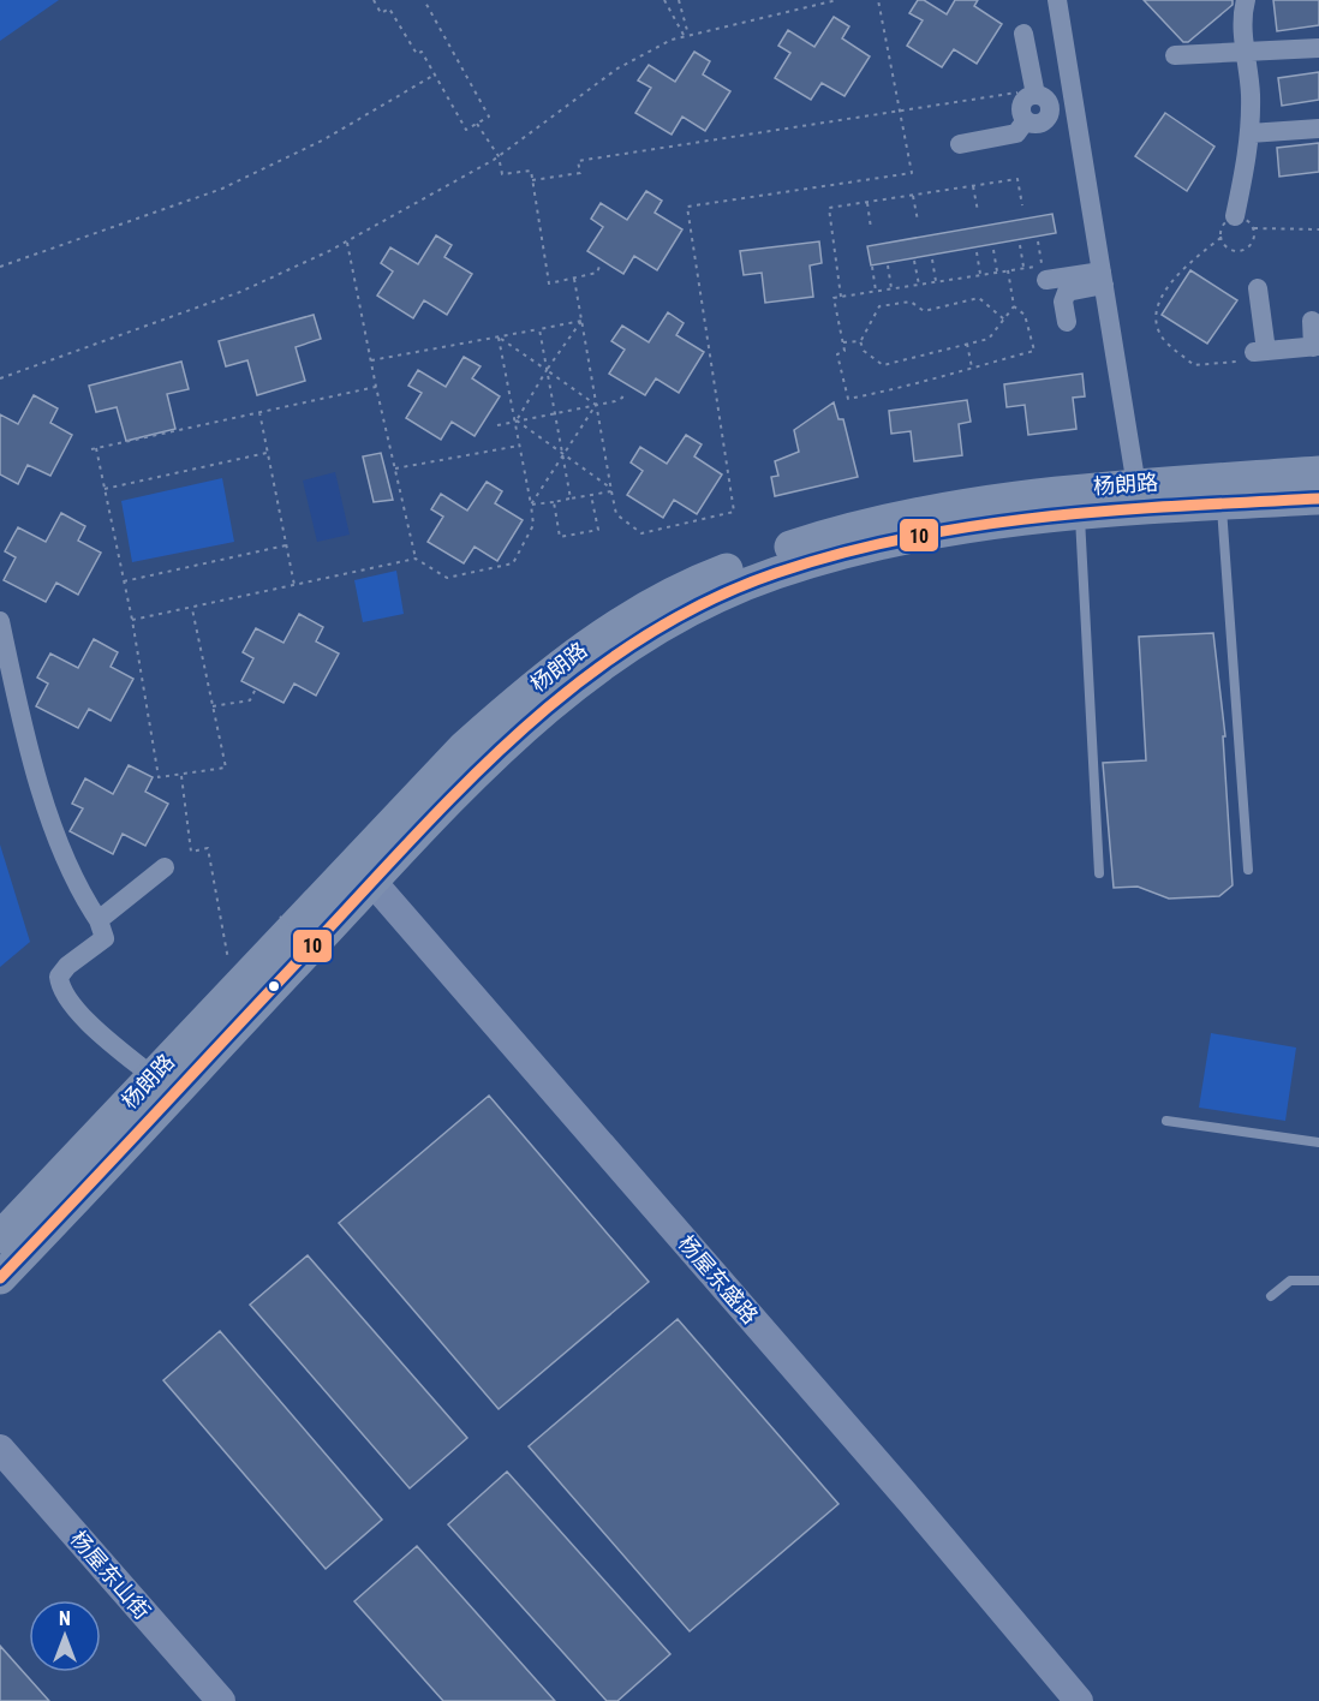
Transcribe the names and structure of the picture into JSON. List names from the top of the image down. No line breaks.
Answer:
{"streets":{"main road":["杨朗路"],"street":["杨屋东盛路","杨屋东山街"]},"crossings":[["杨朗路","杨屋东盛路"]],"lines":["transit line 10"],"north":"top"}
